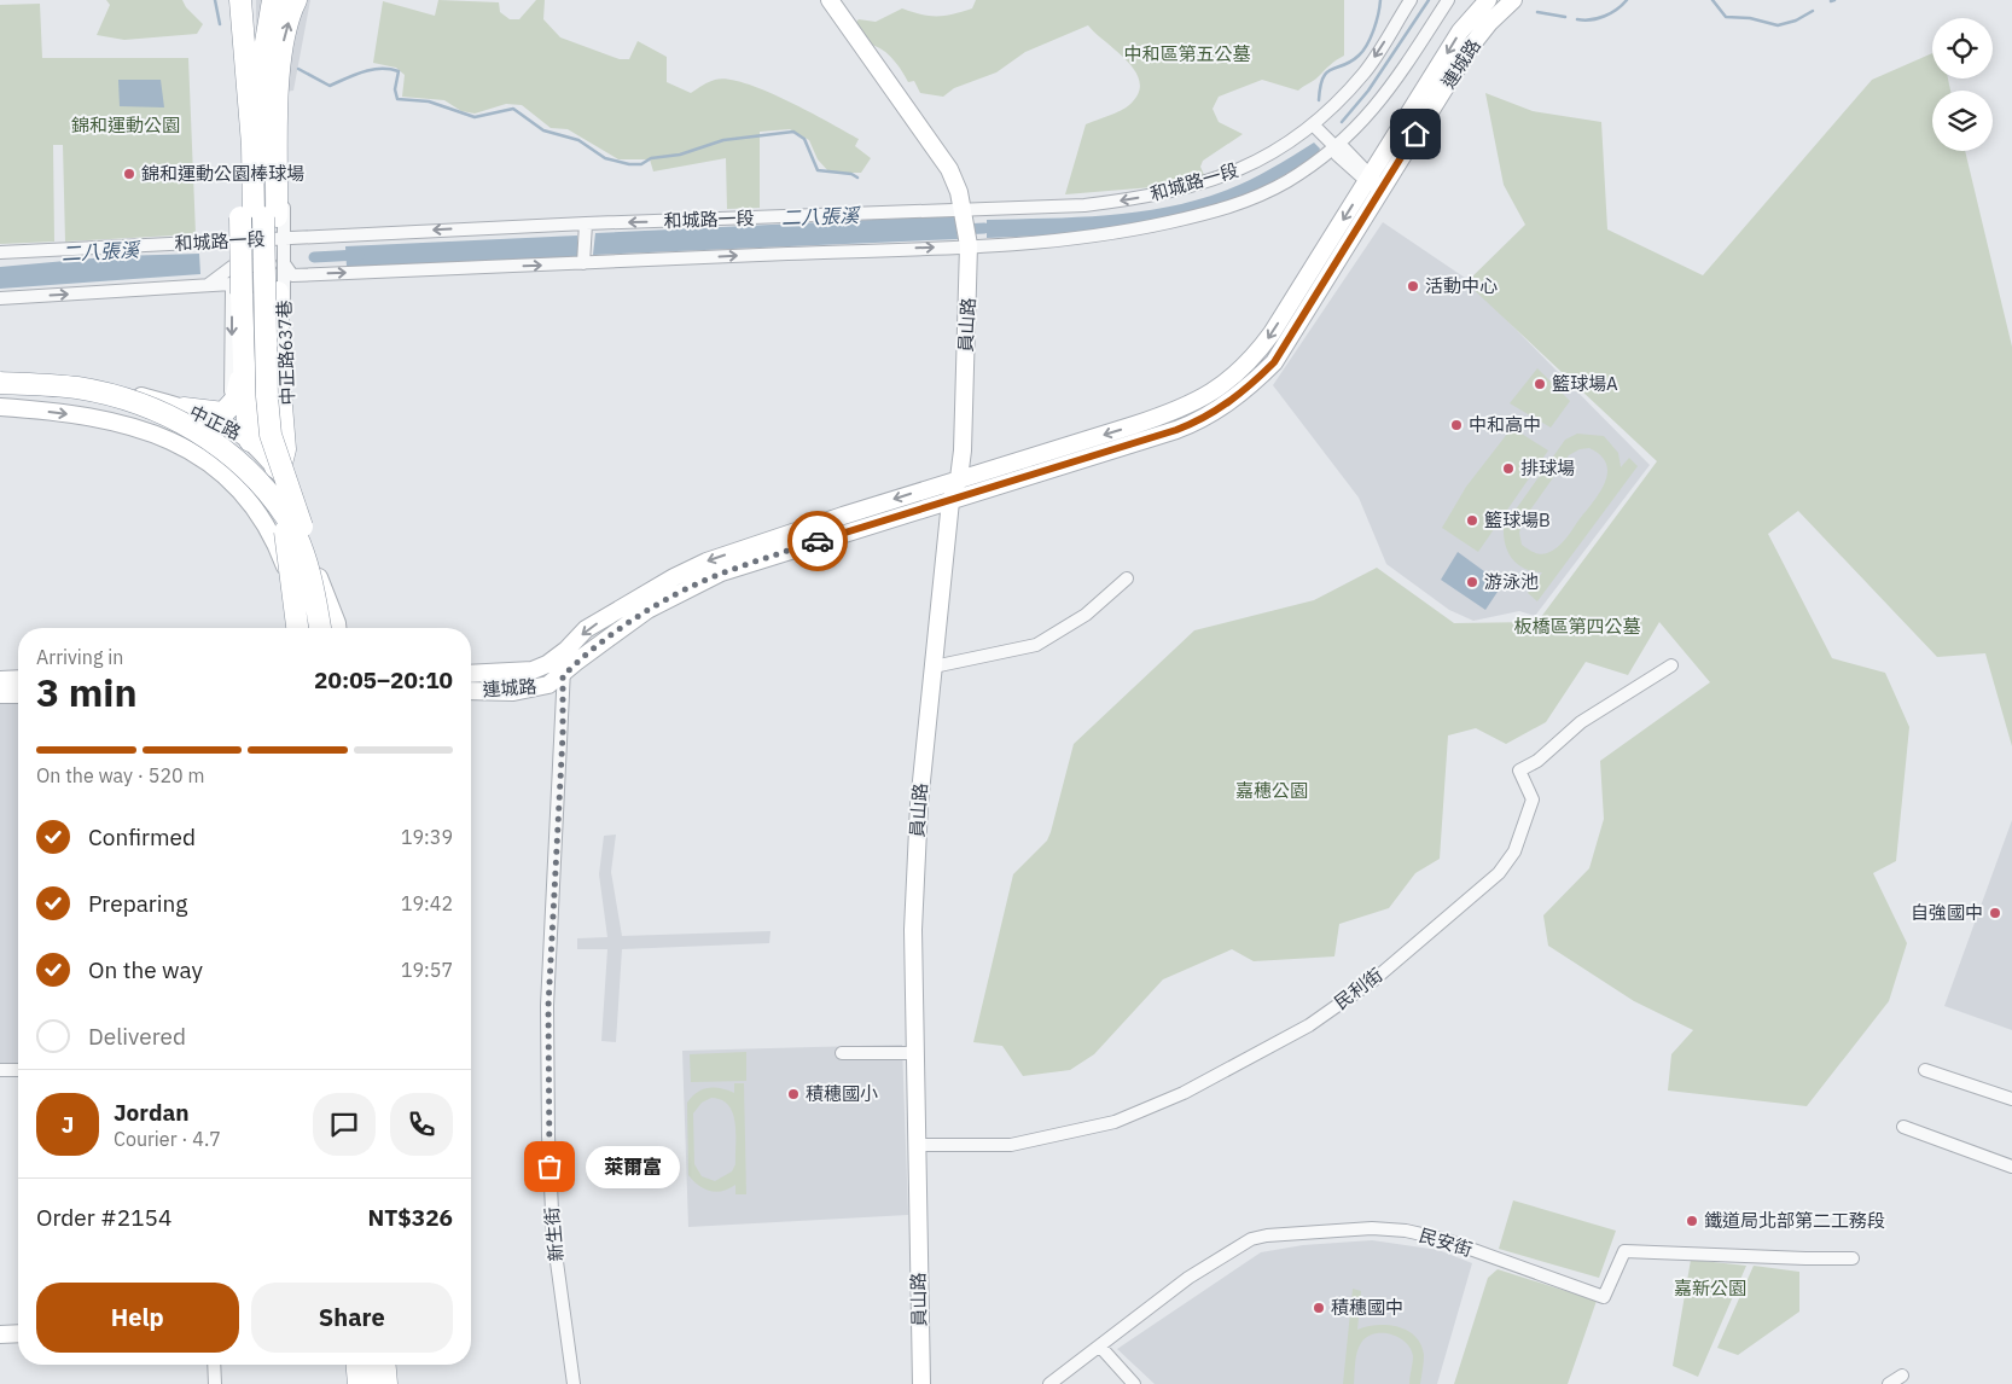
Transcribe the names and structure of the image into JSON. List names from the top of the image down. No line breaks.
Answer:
{"streets":{"main road":["連城路","員山路","中正路"],"street":["和城路一段","中正路637巷","民利街","新生街","民安街"]},"crossings":[["連城路","員山路"],["連城路","新生街"],["和城路一段","員山路"],["和城路一段","中正路637巷"],["員山路","民利街"],["中正路637巷","中正路"]],"water":["二八張溪"],"parks":["中和區第五公墓","錦和運動公園","板橋區第四公墓","嘉穗公園","嘉新公園"],"places":["錦和運動公園棒球場","活動中心","籃球場A","中和高中","排球場","籃球場B","游泳池","自強國中","積穗國小","萊爾富","鐵道局北部第二工務段","積穗國中"],"page":{"heading":["3 min","Arriving in","20:05–20:10"],"panel":["Jordan","Courier · 4.7","Order #2154","NT$326"],"bar":"On the way · 520 m","list":[["Confirmed","19:39"],["Preparing","19:42"],["On the way","19:57"],"Delivered"],"round":"J","bubble":"萊爾富","buttons":["Help","Share"]}}
